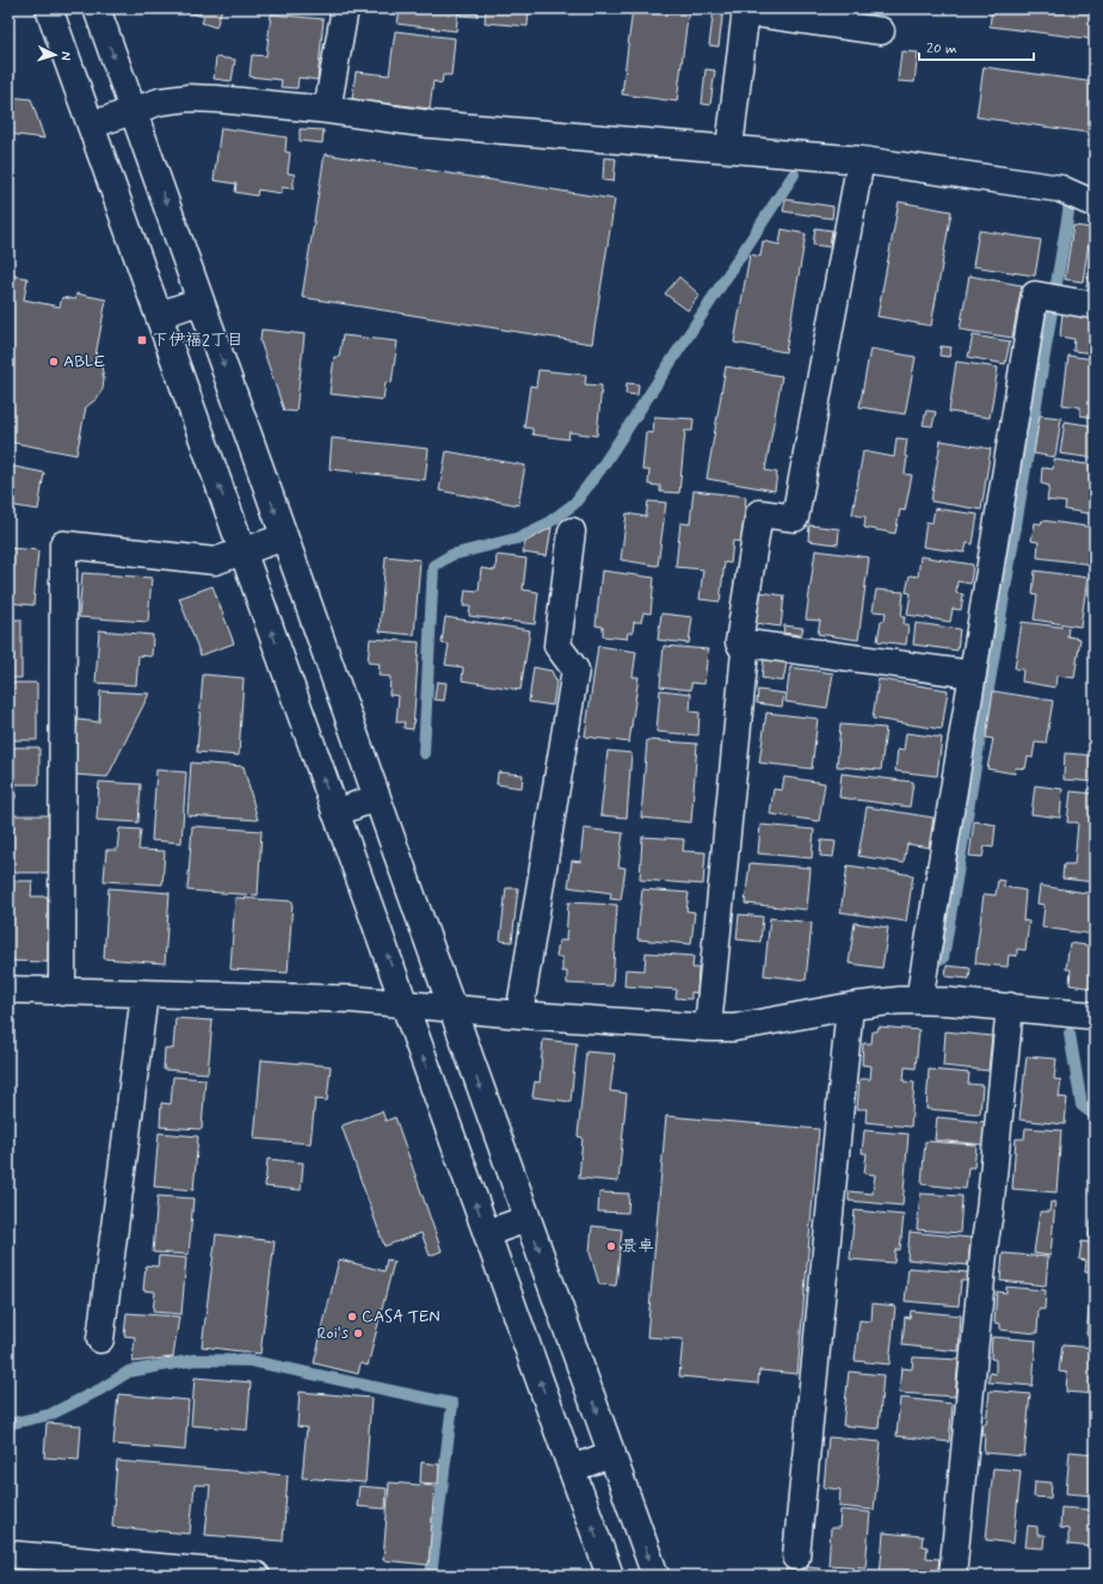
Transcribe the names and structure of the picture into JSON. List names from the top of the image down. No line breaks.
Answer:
{"places":{"transit":["下伊福2丁目"],"other":["ABLE","景卓","CASA TEN","Roi's"]},"scale_bar":"20 m","north":"right"}
